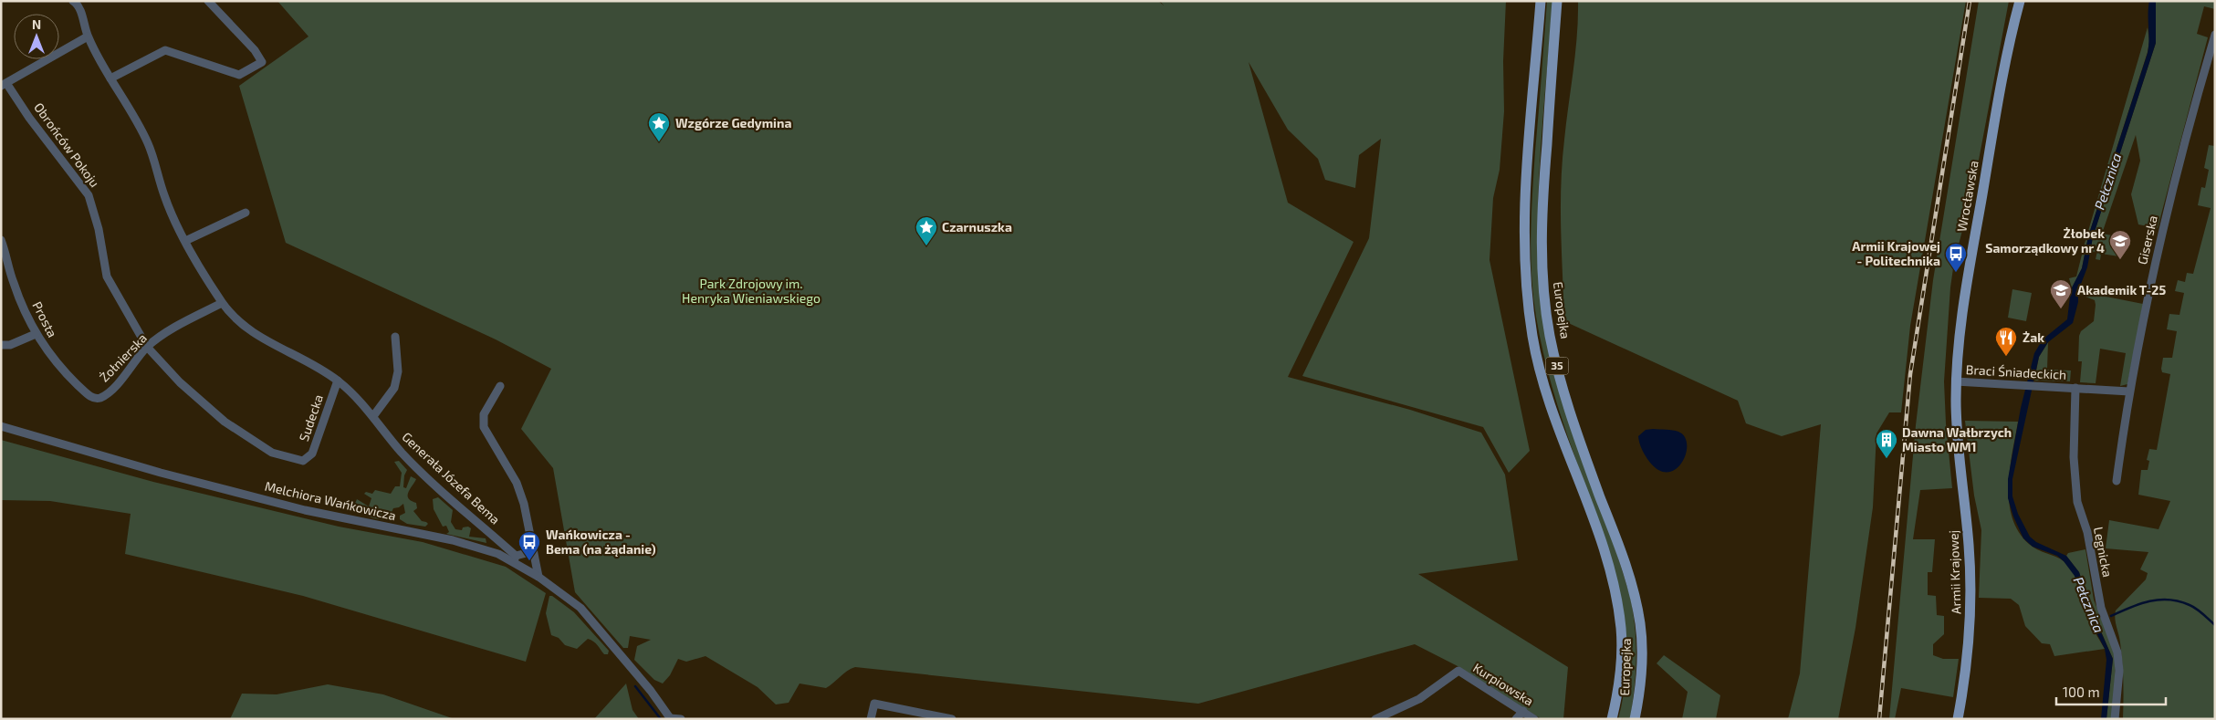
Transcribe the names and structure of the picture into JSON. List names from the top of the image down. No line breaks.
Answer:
{"streets":{"main road":["Wrocławska","Europejka","35","Armii Krajowej"],"street":["Obrońców Pokoju","Giserska","Prosta","Żołnierska","Braci Śniadeckich","Sudecka","Generała Józefa Bema","Melchiora Wańkowicza","Legnicka","Kurpiowska"]},"crossings":[["Obrońców Pokoju","Żołnierska"],["Obrońców Pokoju","Sudecka"],["Wrocławska","Braci Śniadeckich"],["Wrocławska","Armii Krajowej"],["Giserska","Braci Śniadeckich"],["Prosta","Żołnierska"],["Żołnierska","Generała Józefa Bema"],["Braci Śniadeckich","Legnicka"],["Sudecka","Generała Józefa Bema"],["Generała Józefa Bema","Melchiora Wańkowicza"]],"water":["Pełcznica"],"parks":["Park Zdrojowy im. Henryka Wieniawskiego"],"places":{"place":["Wzgórze Gedymina","Czarnuszka"],"school or university":["Żłobek Samorządkowy nr 4","Akademik T-25"],"bus stop":["Armii Krajowej - Politechnika","Wańkowicza - Bema (na żądanie)"],"restaurant":["Żak"],"building":["Dawna Wałbrzych Miasto WM1"]},"scale_bar":"100 m","north":"top"}
